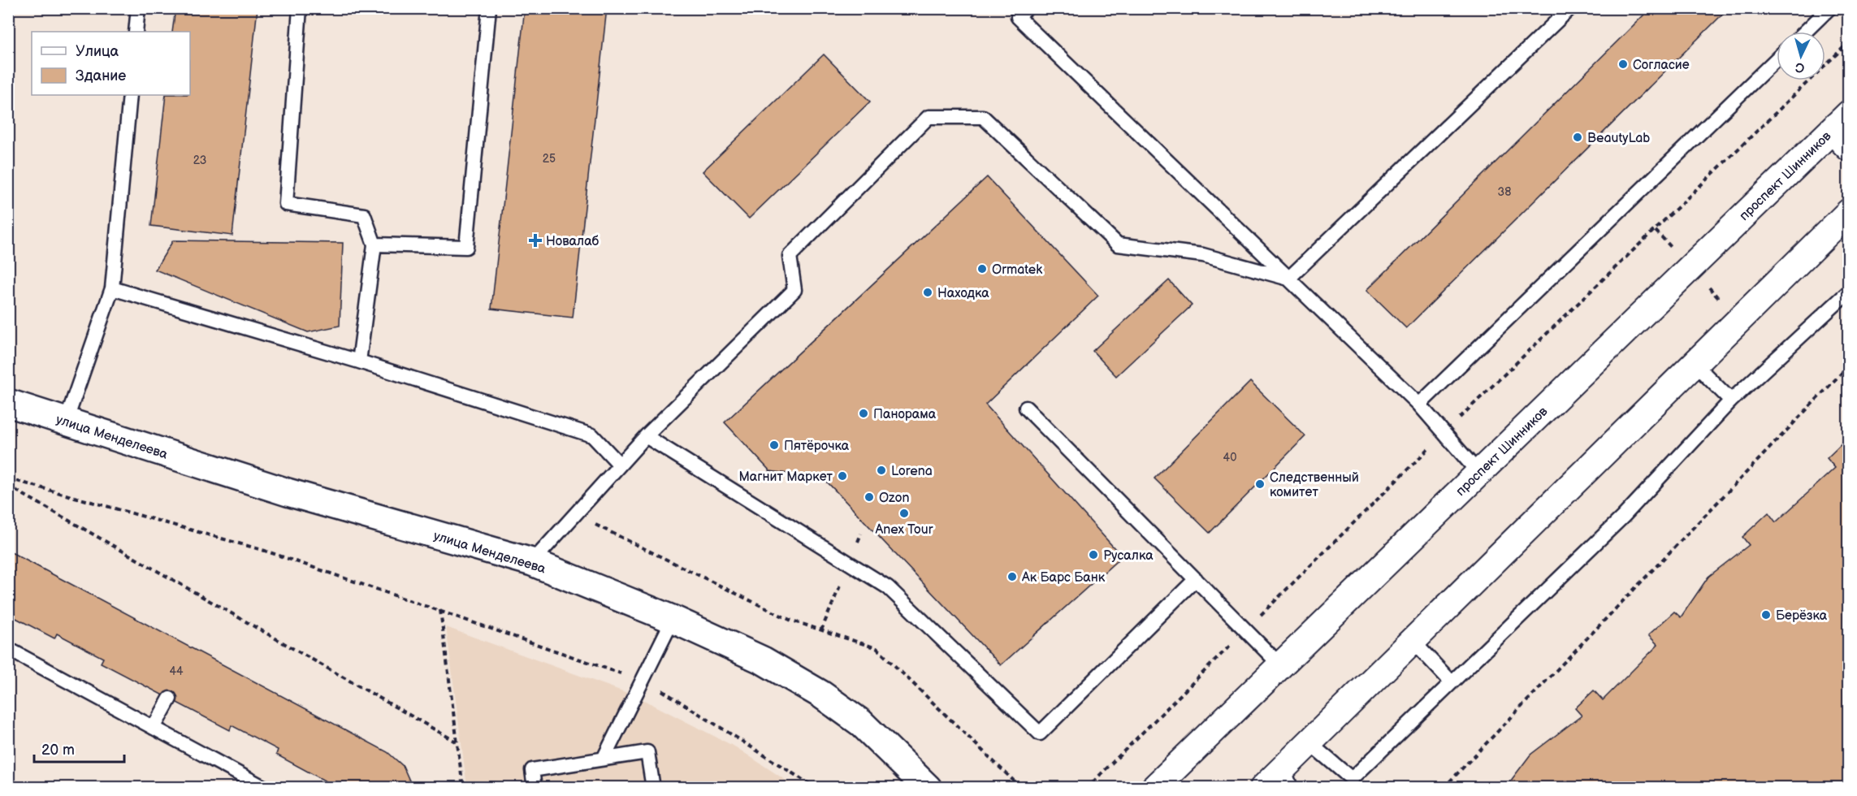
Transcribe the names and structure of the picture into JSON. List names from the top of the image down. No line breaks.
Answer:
{"streets":{"main road":["улица Менделеева"],"street":["проспект Шинников"]},"places":{"other":["Согласие","BeautyLab","Ormatek","Находка","Панорама","Пятёрочка","Lorena","Магнит Маркет","Следственный комитет","Ozon","Anex Tour","Русалка","Ак Барс Банк","Берёзка"],"health":["Новалаб"]},"house_numbers":["25","23","38","40","44"],"legend":["Улица","Здание"],"scale_bar":"20 m","north":"bottom"}
